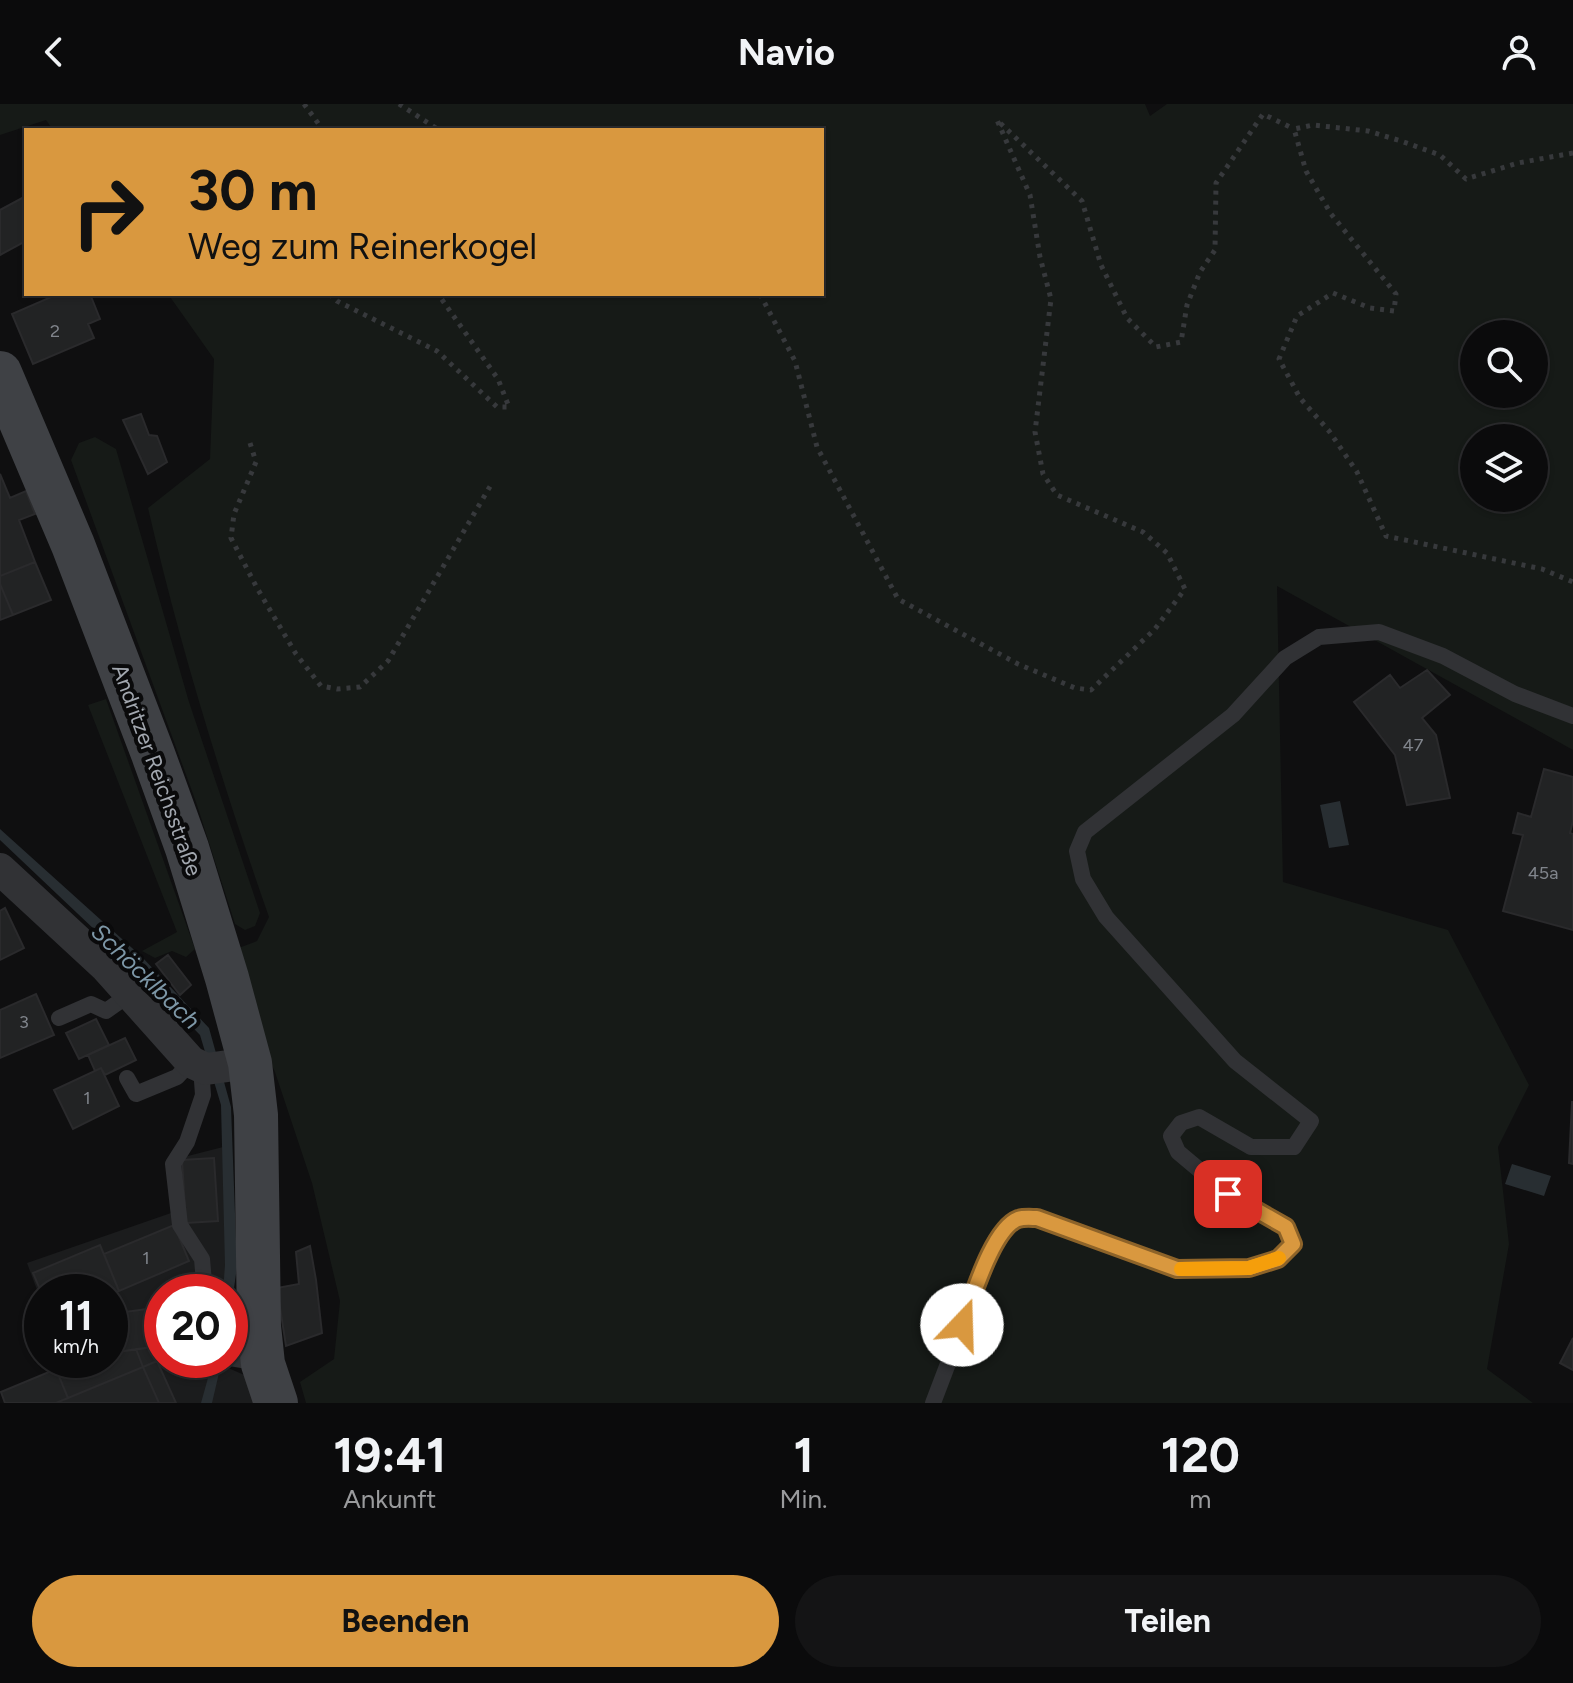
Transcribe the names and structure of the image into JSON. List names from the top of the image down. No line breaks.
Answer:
{"streets":{"main road":["Andritzer Reichsstraße"]},"water":["Schöcklbach"],"house_numbers":["2","47","45a","3","1","1"],"page":{"header":"Navio","turn":["30 m","Weg zum Reinerkogel"],"speed":"11 km/h","limit":"20","eta":["19:41","Ankunft","1","Min.","120","m"],"buttons":["Beenden","Teilen"]}}
